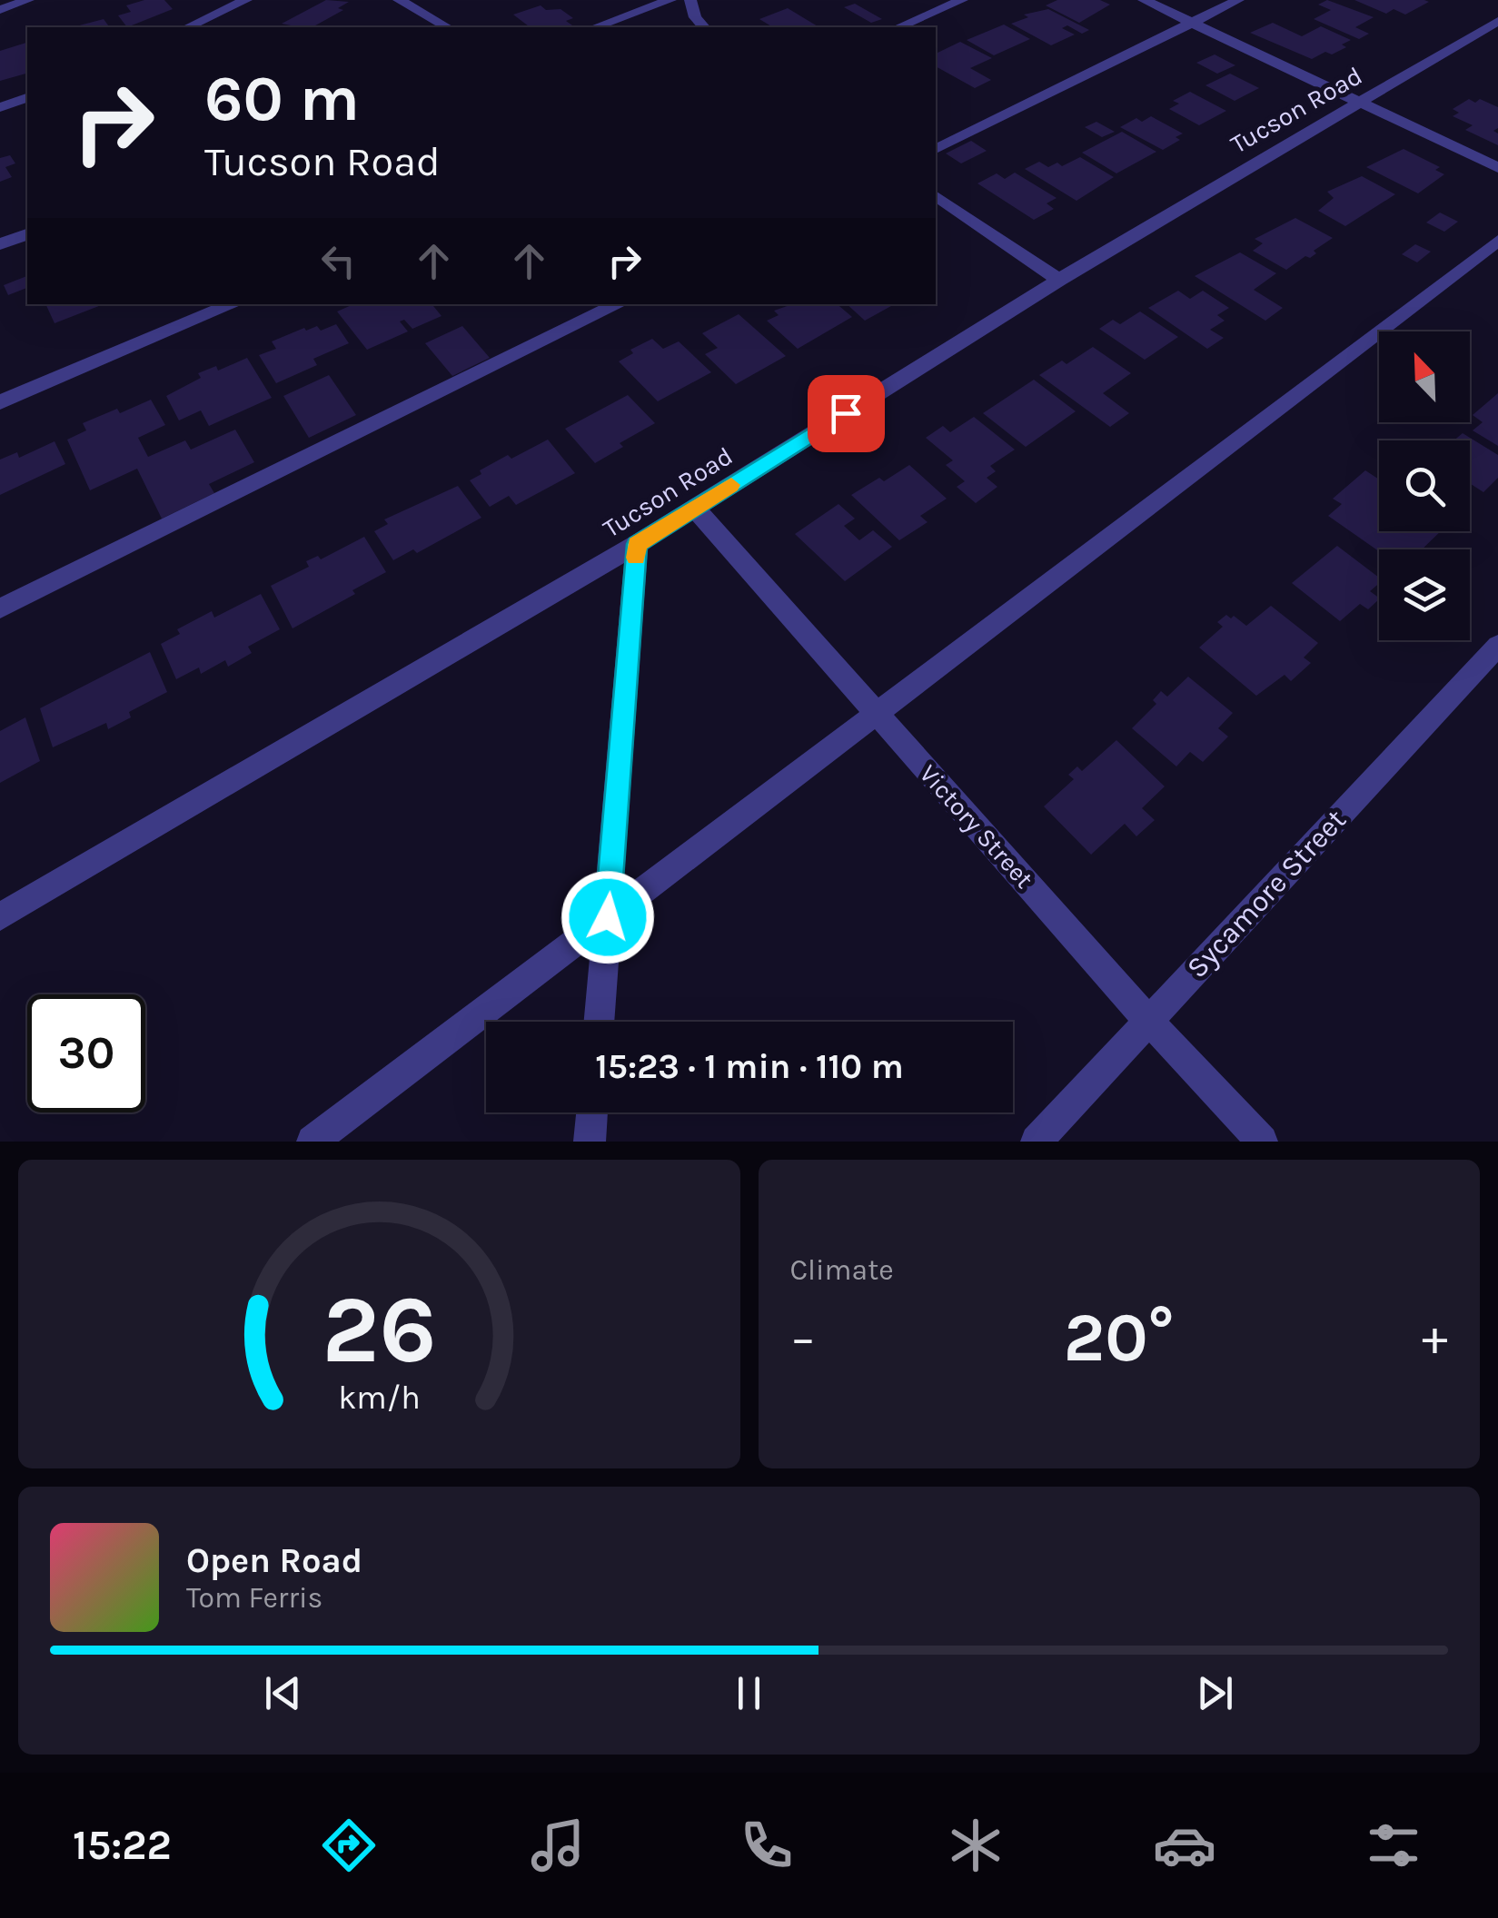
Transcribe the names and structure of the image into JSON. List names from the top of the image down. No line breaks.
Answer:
{"streets":{"street":["Tucson Road","Victory Street","Sycamore Street"]},"crossings":[["Tucson Road","Victory Street"],["Victory Street","Sycamore Street"]],"north":"top left","page":{"turn":["60 m","Tucson Road"],"limit":"30","trip":"15:23 · 1 min · 110 m","tile":"Climate","heat":["−","20°","+"],"song":["Open Road","Tom Ferris"],"tabs":"15:22","gauge":["26","km/h"]}}
